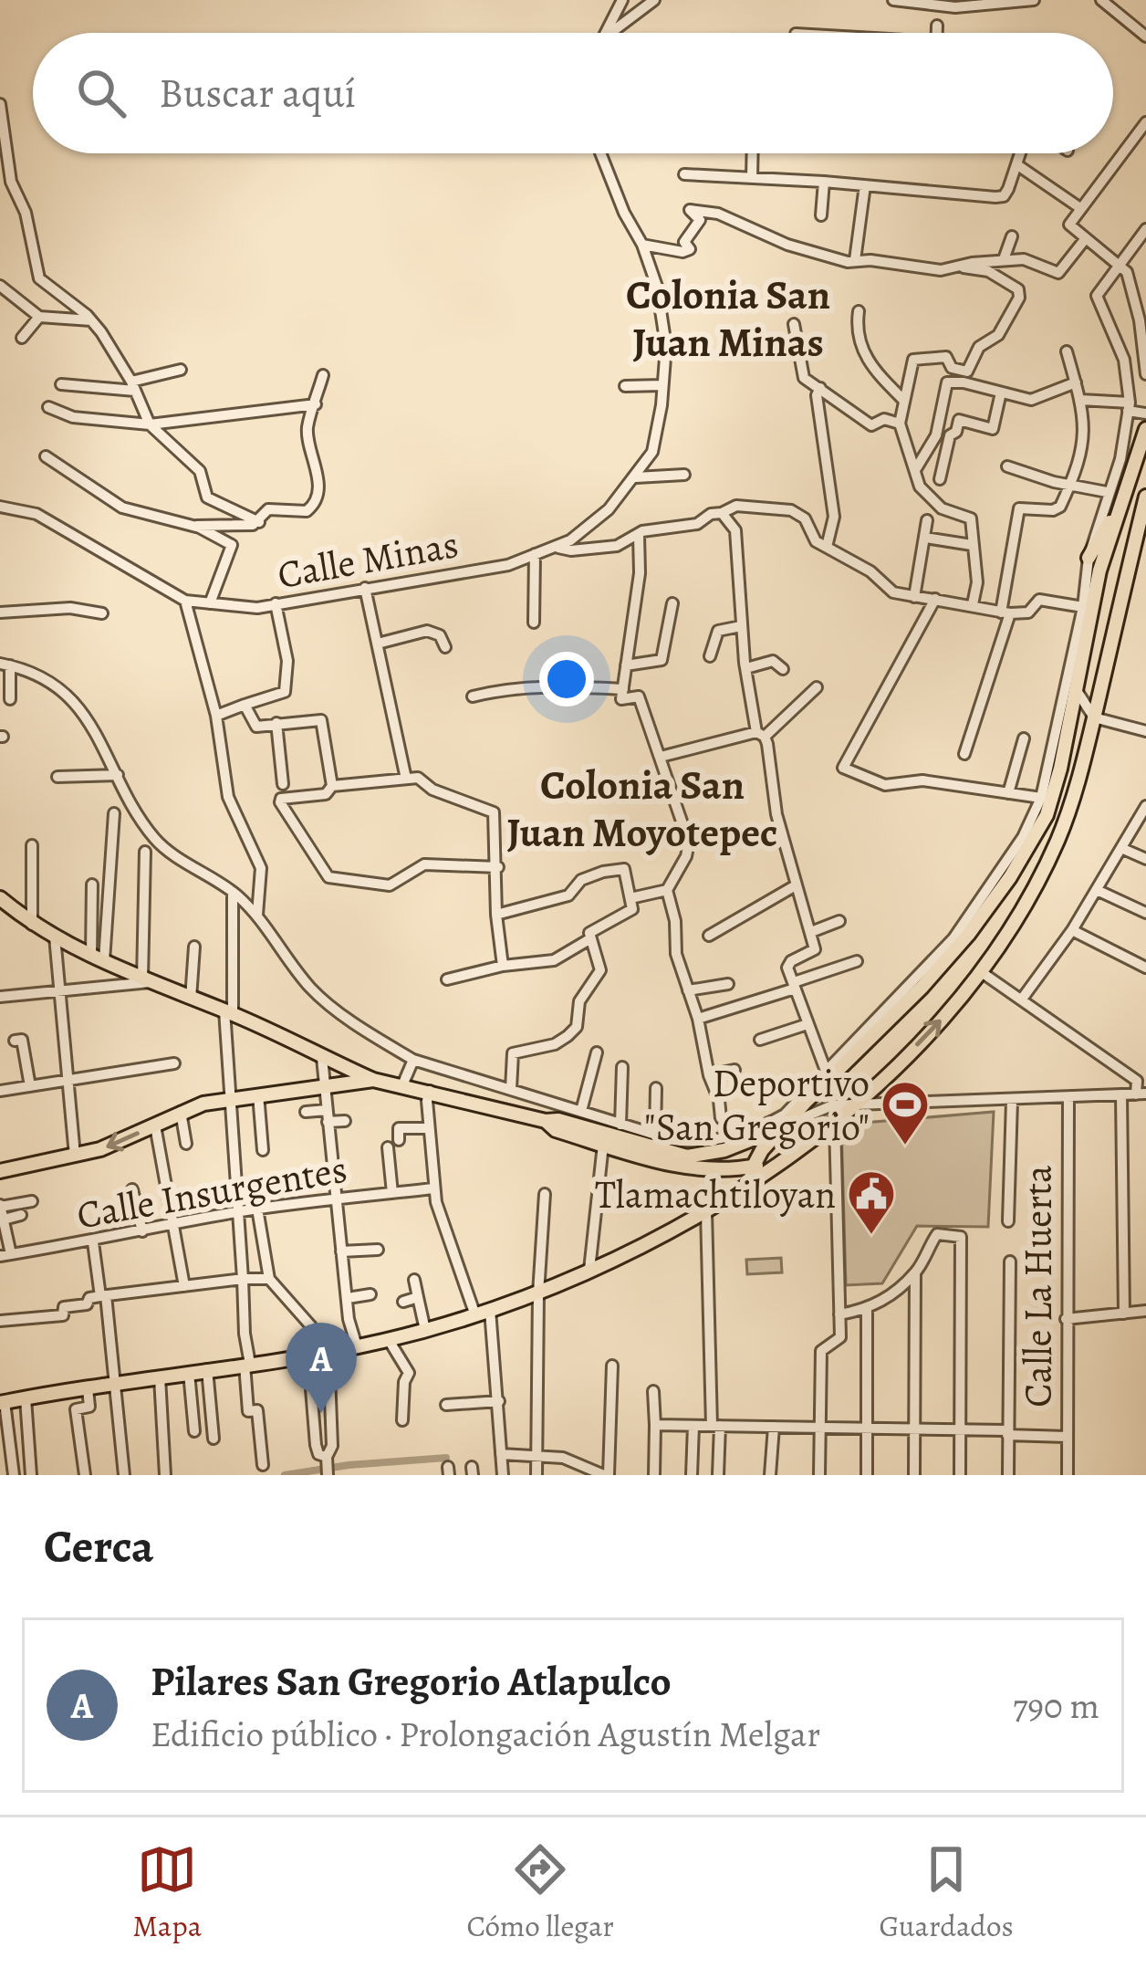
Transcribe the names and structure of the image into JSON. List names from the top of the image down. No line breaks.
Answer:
{"streets":{"street":["Calle Minas","Calle Insurgentes","Calle La Huerta"]},"districts":["Colonia San Juan Minas","Colonia San Juan Moyotepec"],"places":{"sports":["Deportivo \"San Gregorio\""],"public building":["Tlamachtiloyan"]},"page":{"search":"Buscar aquí","pins":"A","heading":"Cerca","list":[{"mark":"A","name":"Pilares San Gregorio Atlapulco","note":"Edificio público · Prolongación Agustín Melgar","value":"790 m"}],"nav":["Mapa","Cómo llegar","Guardados"]}}
